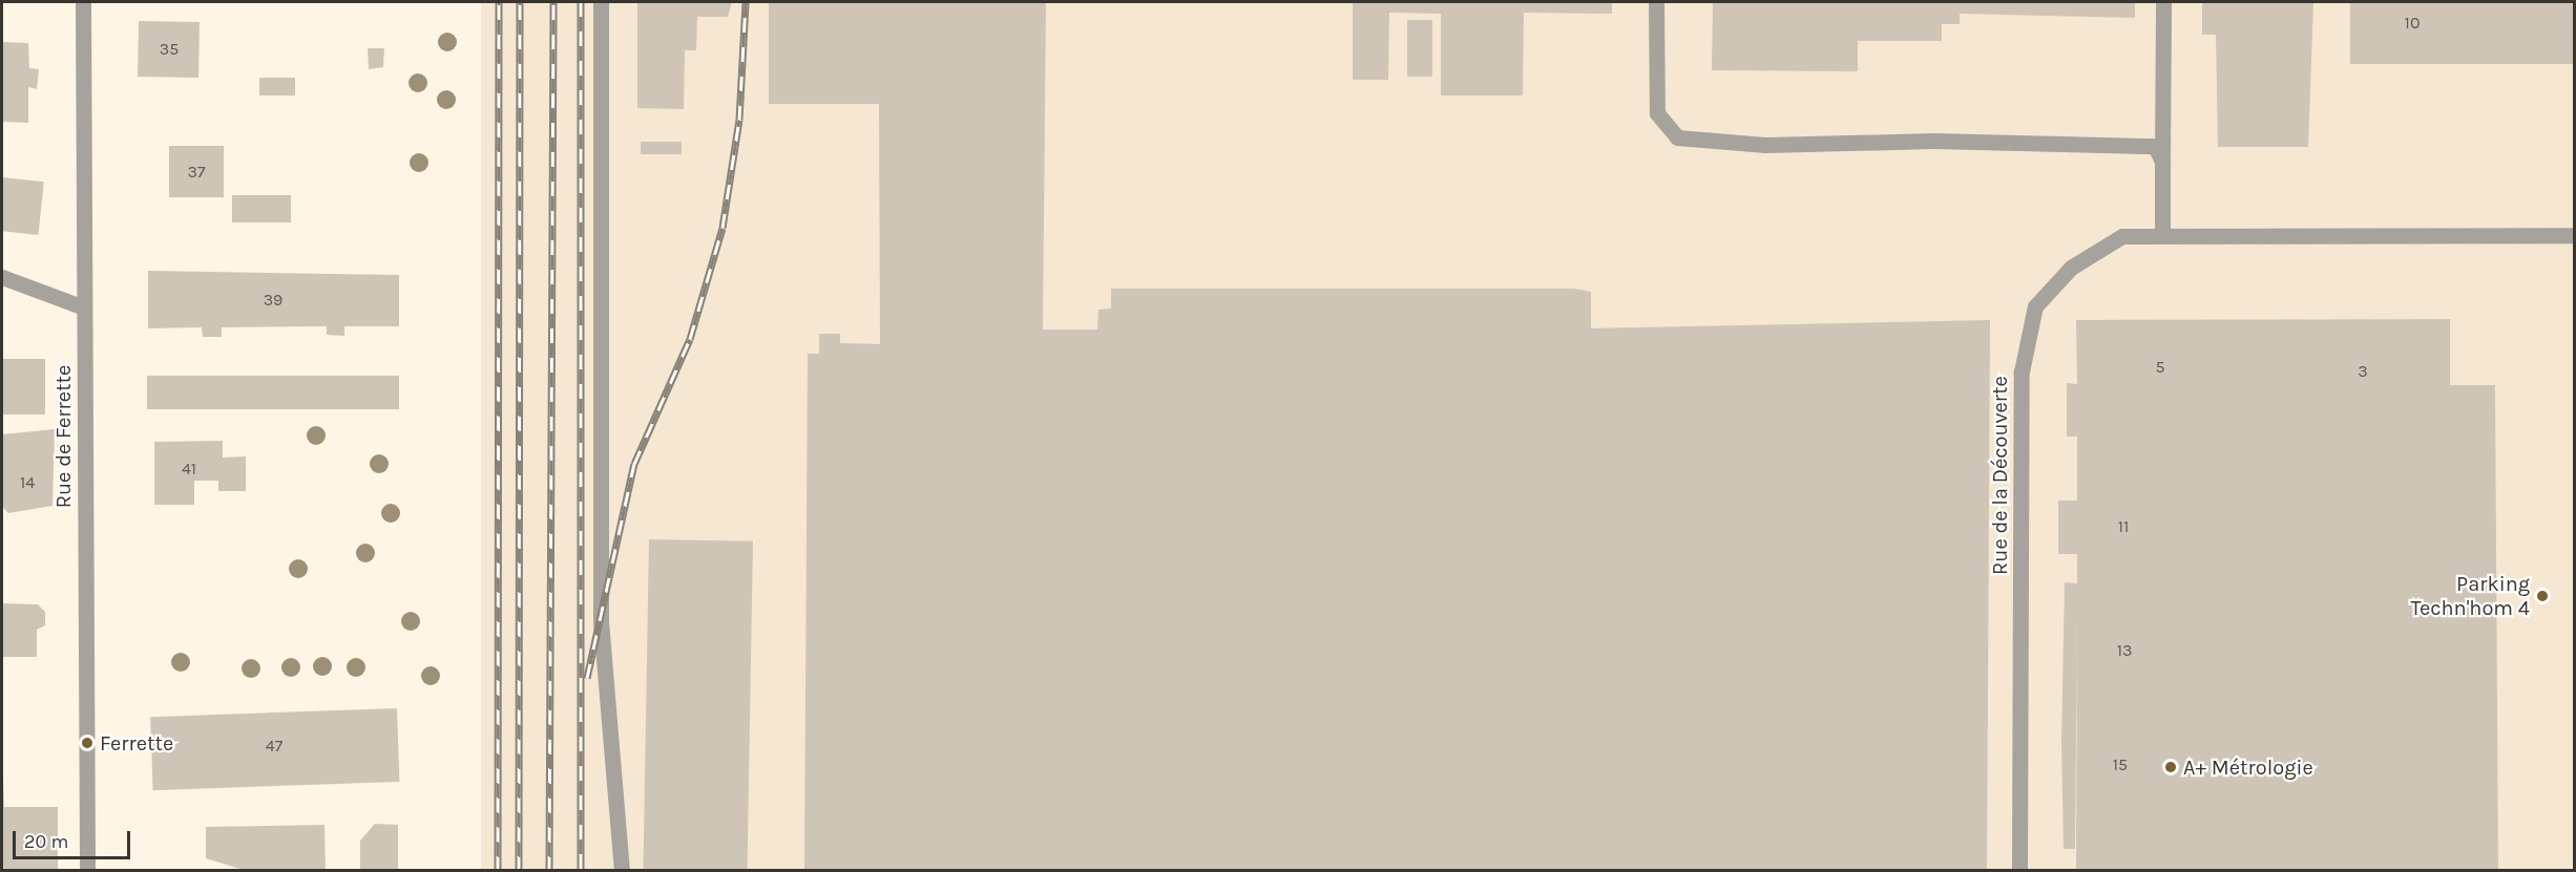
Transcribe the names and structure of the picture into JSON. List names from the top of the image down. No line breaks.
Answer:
{"streets":{"street":["Rue de Ferrette","Rue de la Découverte"]},"places":["Parking Techn'hom 4","Ferrette","A+ Métrologie"],"house_numbers":["10","35","37","39","5","3","41","14","11","13","47","15"],"scale_bar":"20 m"}
